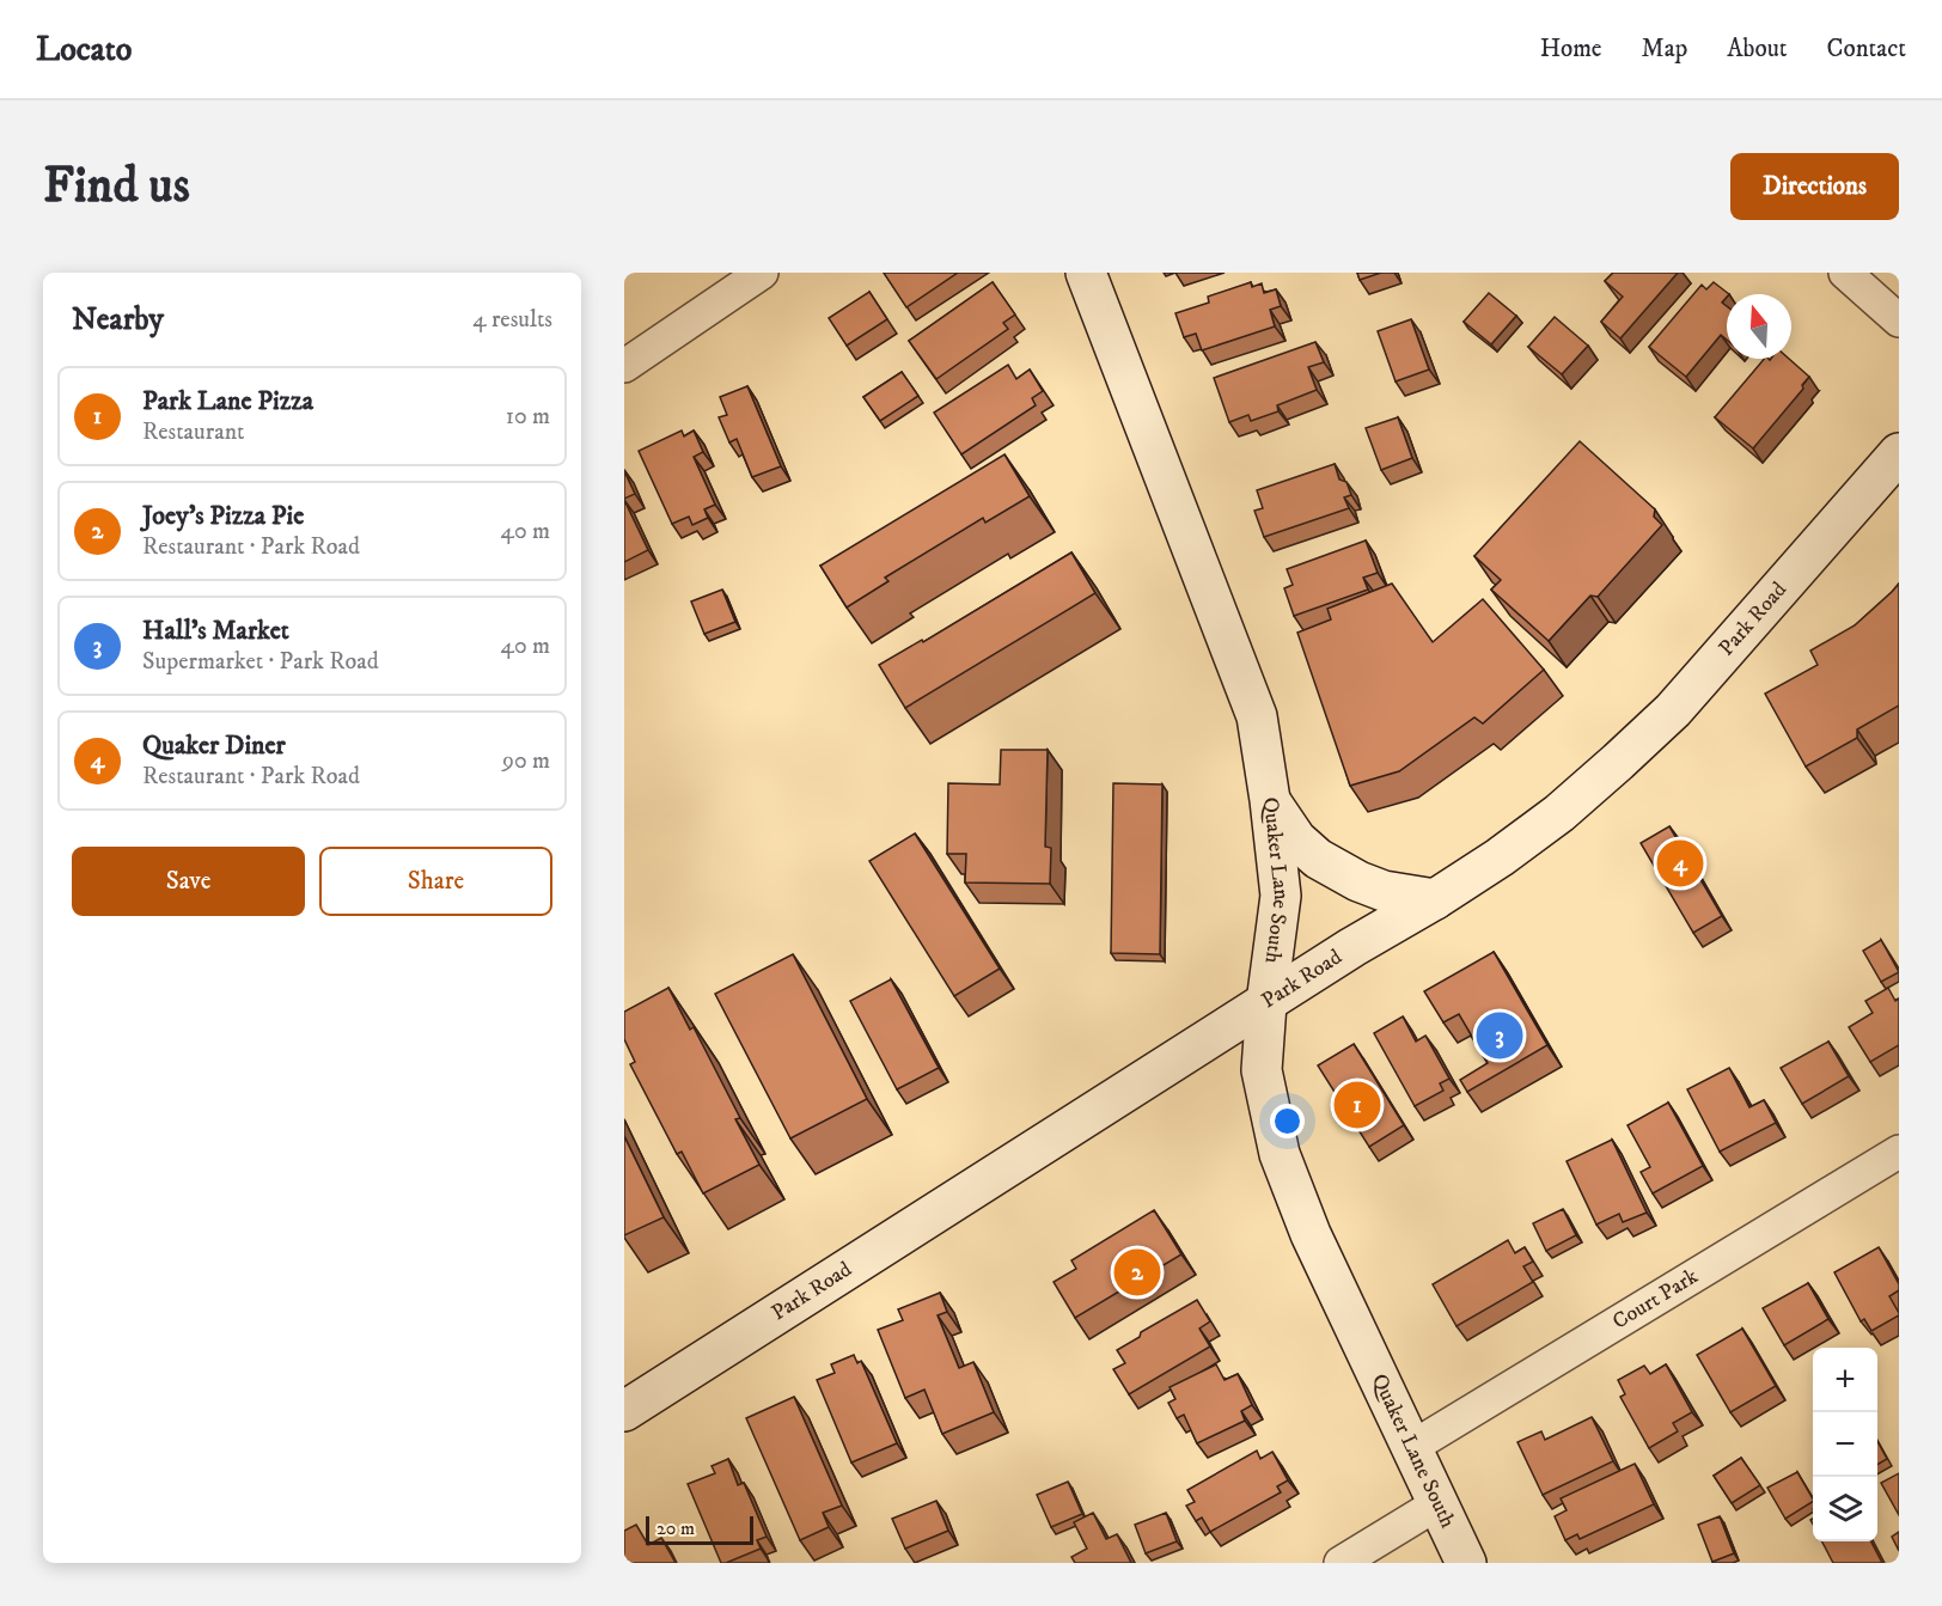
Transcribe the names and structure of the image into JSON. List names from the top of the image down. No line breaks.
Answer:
{"streets":{"main road":["Park Road","Quaker Lane South"],"street":["Court Park"]},"crossings":[["Park Road","Quaker Lane South"],["Quaker Lane South","Court Park"]],"scale_bar":"20 m","north":"top","page":{"header":"Locato","nav":["Home","Map","About","Contact"],"buttons":["Directions",["Save","Share"]],"title":"Find us","heading":["Nearby","4 results"],"list":[{"mark":"1","name":"Park Lane Pizza","note":"Restaurant","value":"10 m"},{"mark":"2","name":"Joey's Pizza Pie","note":"Restaurant · Park Road","value":"40 m"},{"mark":"3","name":"Hall's Market","note":"Supermarket · Park Road","value":"40 m"},{"mark":"4","name":"Quaker Diner","note":"Restaurant · Park Road","value":"90 m"}],"pins":["4","3","1","2"],"map_buttons":["+","−"],"scale":"20 m"}}
